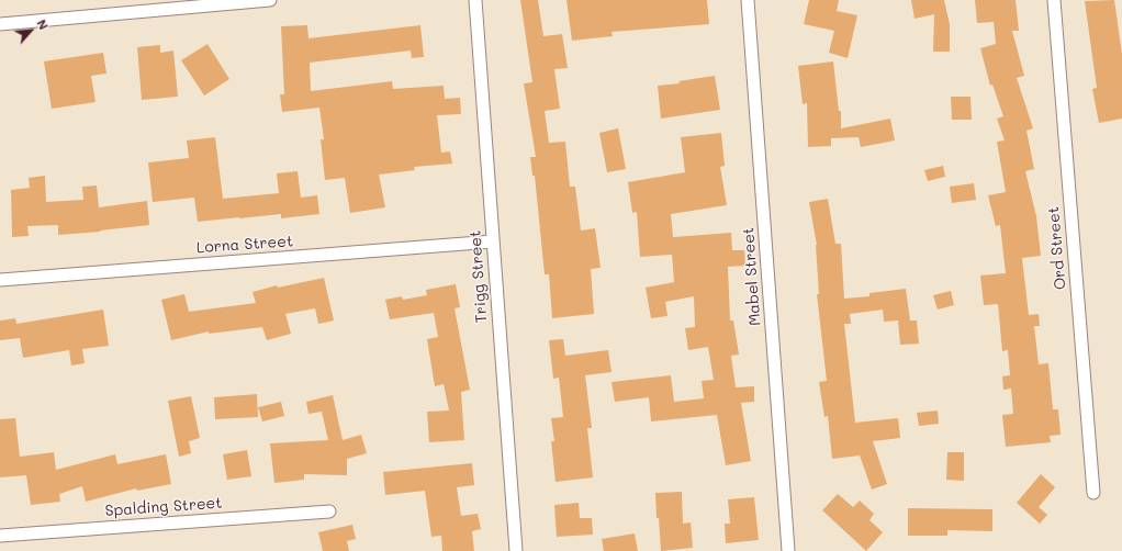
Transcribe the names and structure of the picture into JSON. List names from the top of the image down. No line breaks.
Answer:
{"streets":{"street":["Lorna Street","Ord Street","Trigg Street","Mabel Street","Spalding Street"]},"crossings":[["Lorna Street","Trigg Street"]],"north":"top right"}
